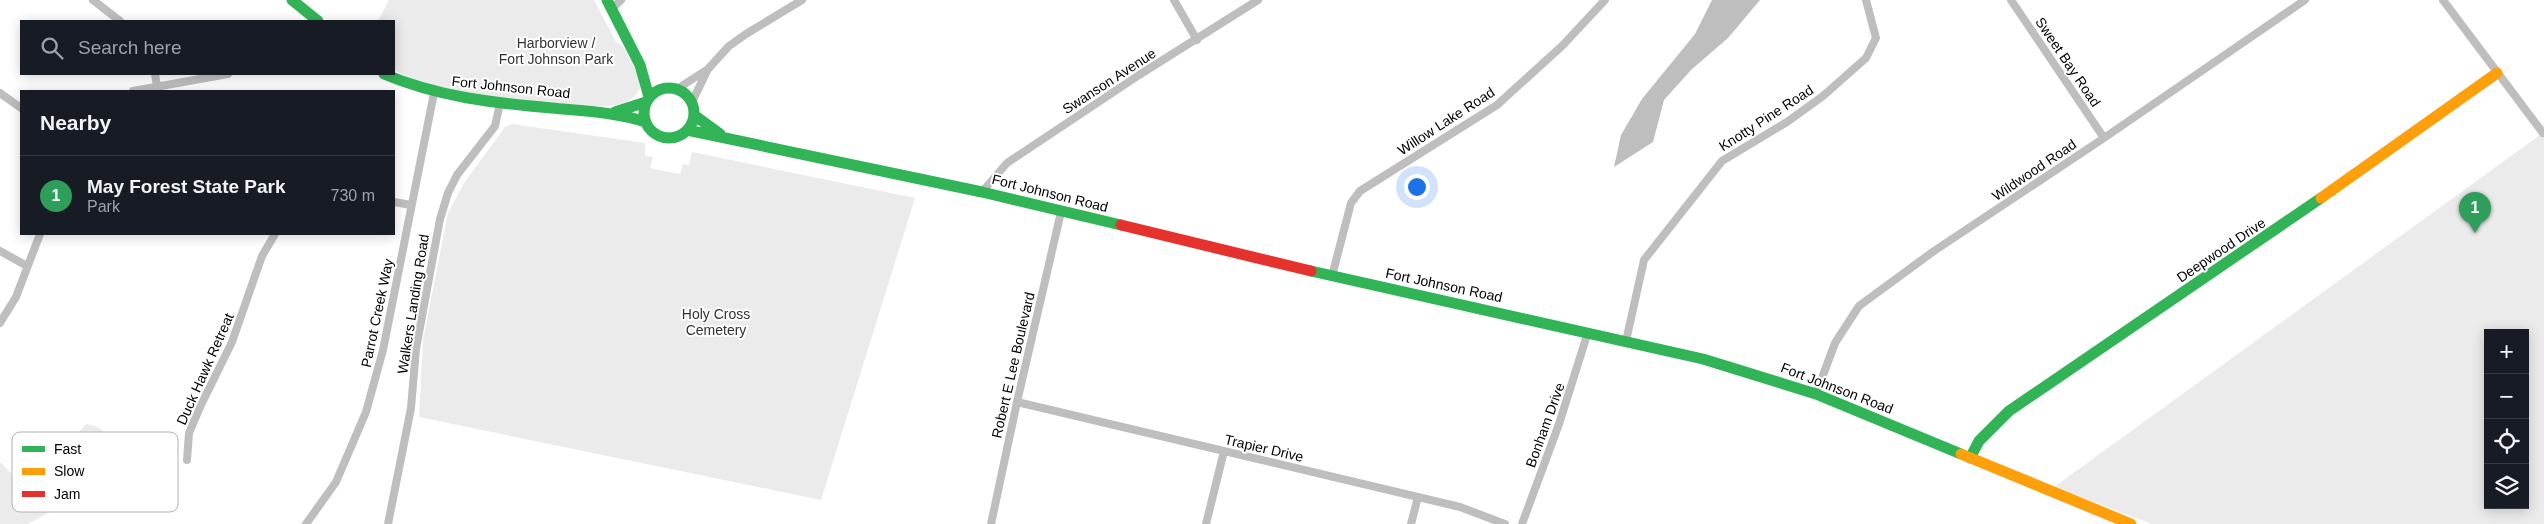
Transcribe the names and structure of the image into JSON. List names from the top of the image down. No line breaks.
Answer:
{"streets":{"street":["Sweet Bay Road","Swanson Avenue","Fort Johnson Road","Knotty Pine Road","Willow Lake Road","Wildwood Road","Deepwood Drive","Walkers Landing Road","Parrot Creek Way","Robert E Lee Boulevard","Duck Hawk Retreat","Bonham Drive","Trapier Drive"]},"crossings":[["Sweet Bay Road","Wildwood Road"],["Swanson Avenue","Fort Johnson Road"],["Fort Johnson Road","Knotty Pine Road"],["Fort Johnson Road","Willow Lake Road"],["Fort Johnson Road","Wildwood Road"],["Fort Johnson Road","Deepwood Drive"],["Fort Johnson Road","Walkers Landing Road"],["Fort Johnson Road","Parrot Creek Way"],["Fort Johnson Road","Robert E Lee Boulevard"],["Fort Johnson Road","Bonham Drive"],["Robert E Lee Boulevard","Trapier Drive"]],"parks":["Harborview / Fort Johnson Park","Holy Cross Cemetery"],"legend":["Fast","Slow","Jam"],"page":{"search":"Search here","heading":"Nearby","list":[{"mark":"1","name":"May Forest State Park","note":"Park","value":"730 m"}],"pins":"1","map_buttons":["+","−"]}}
